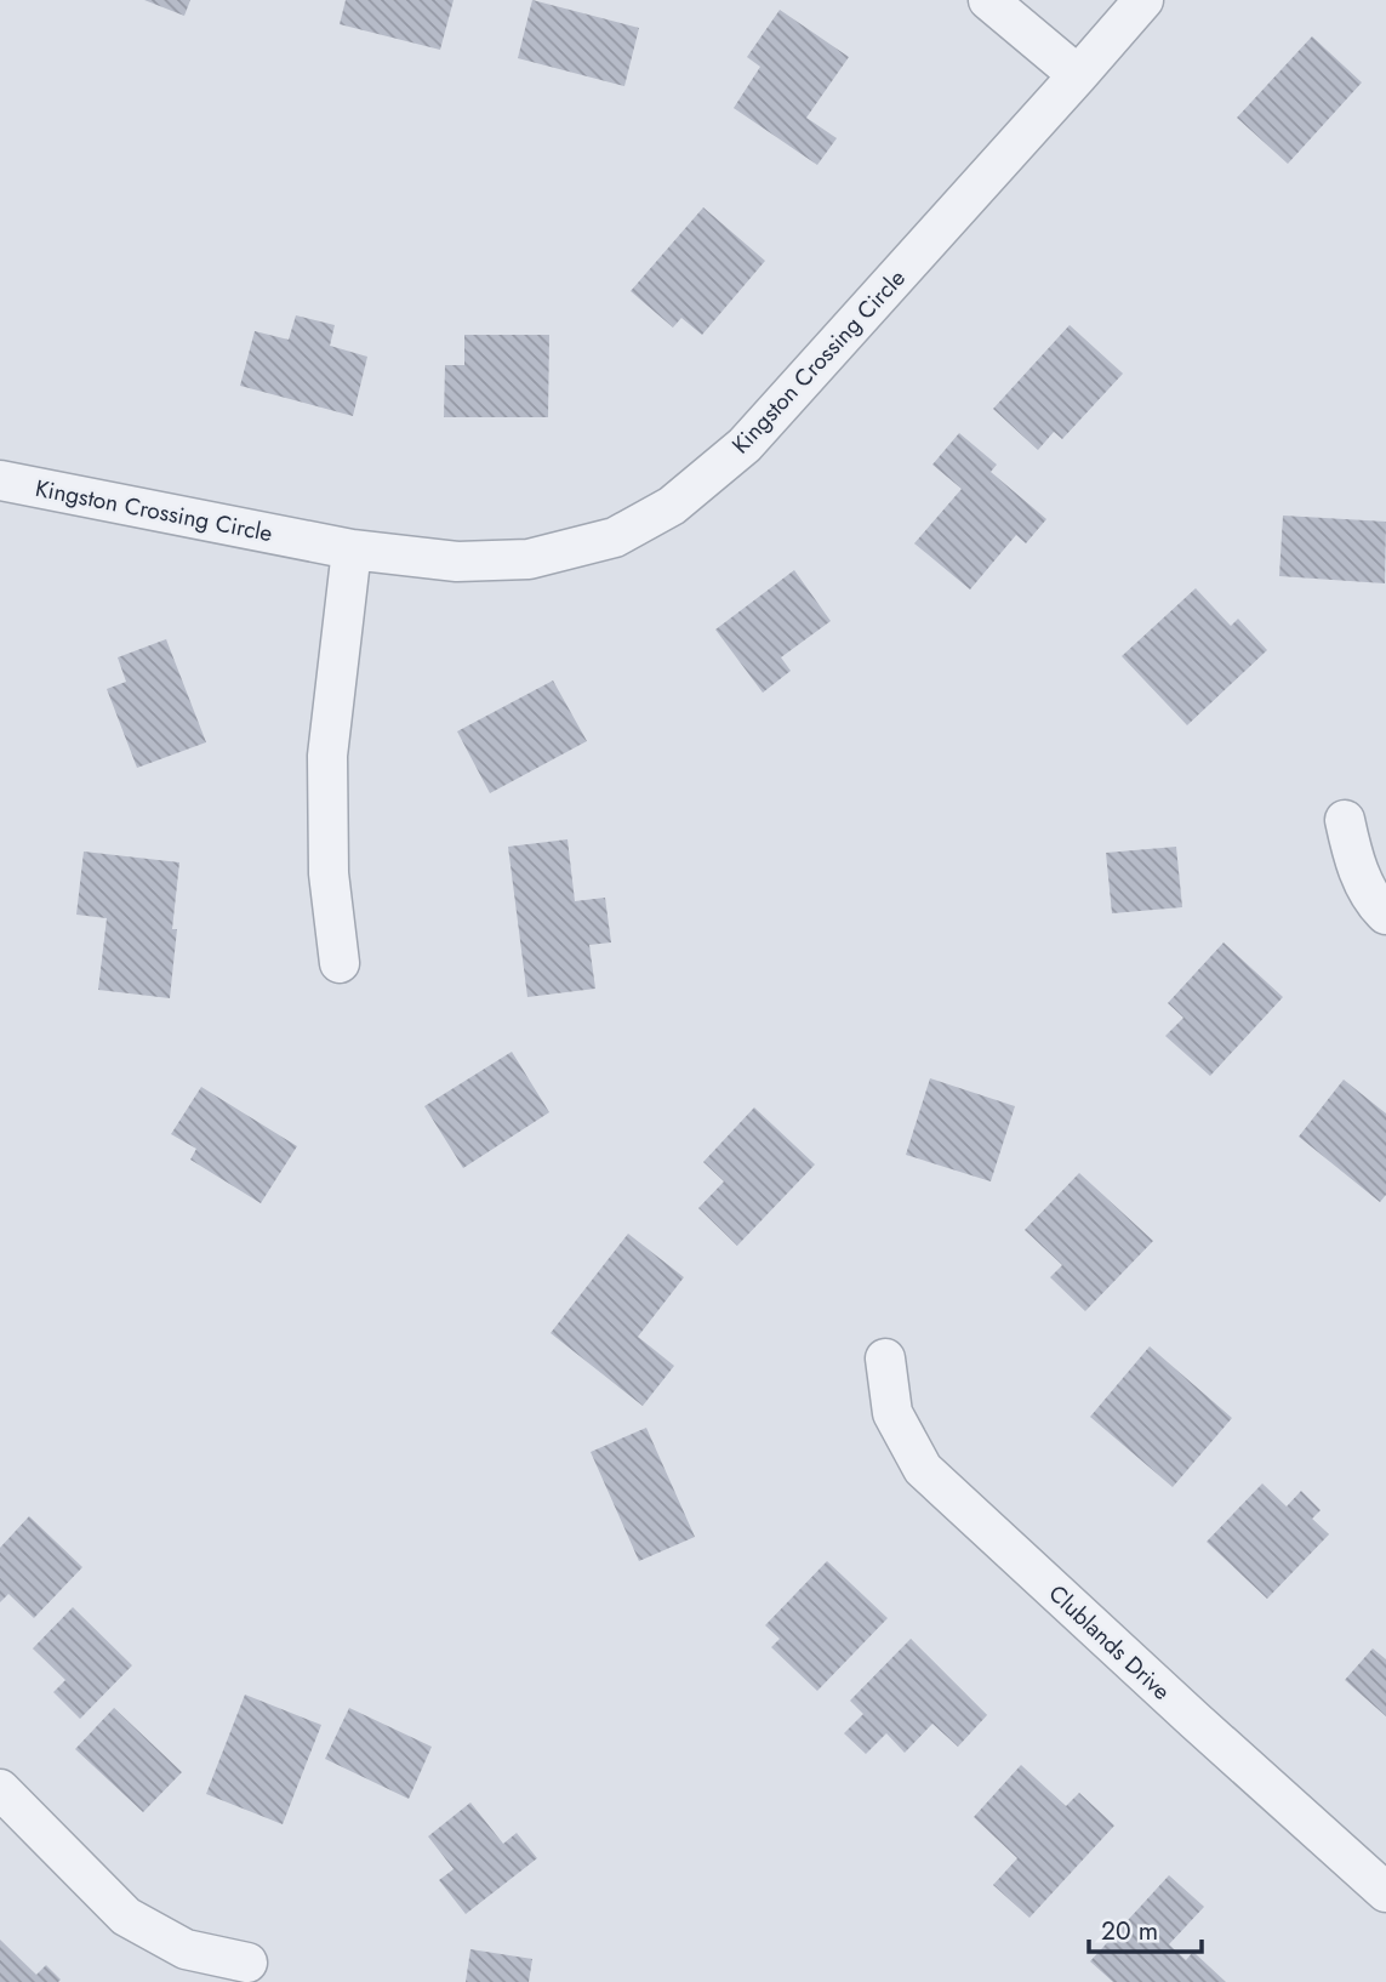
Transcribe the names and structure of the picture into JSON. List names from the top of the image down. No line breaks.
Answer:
{"streets":{"street":["Kingston Crossing Circle","Clublands Drive"]},"scale_bar":"20 m"}
